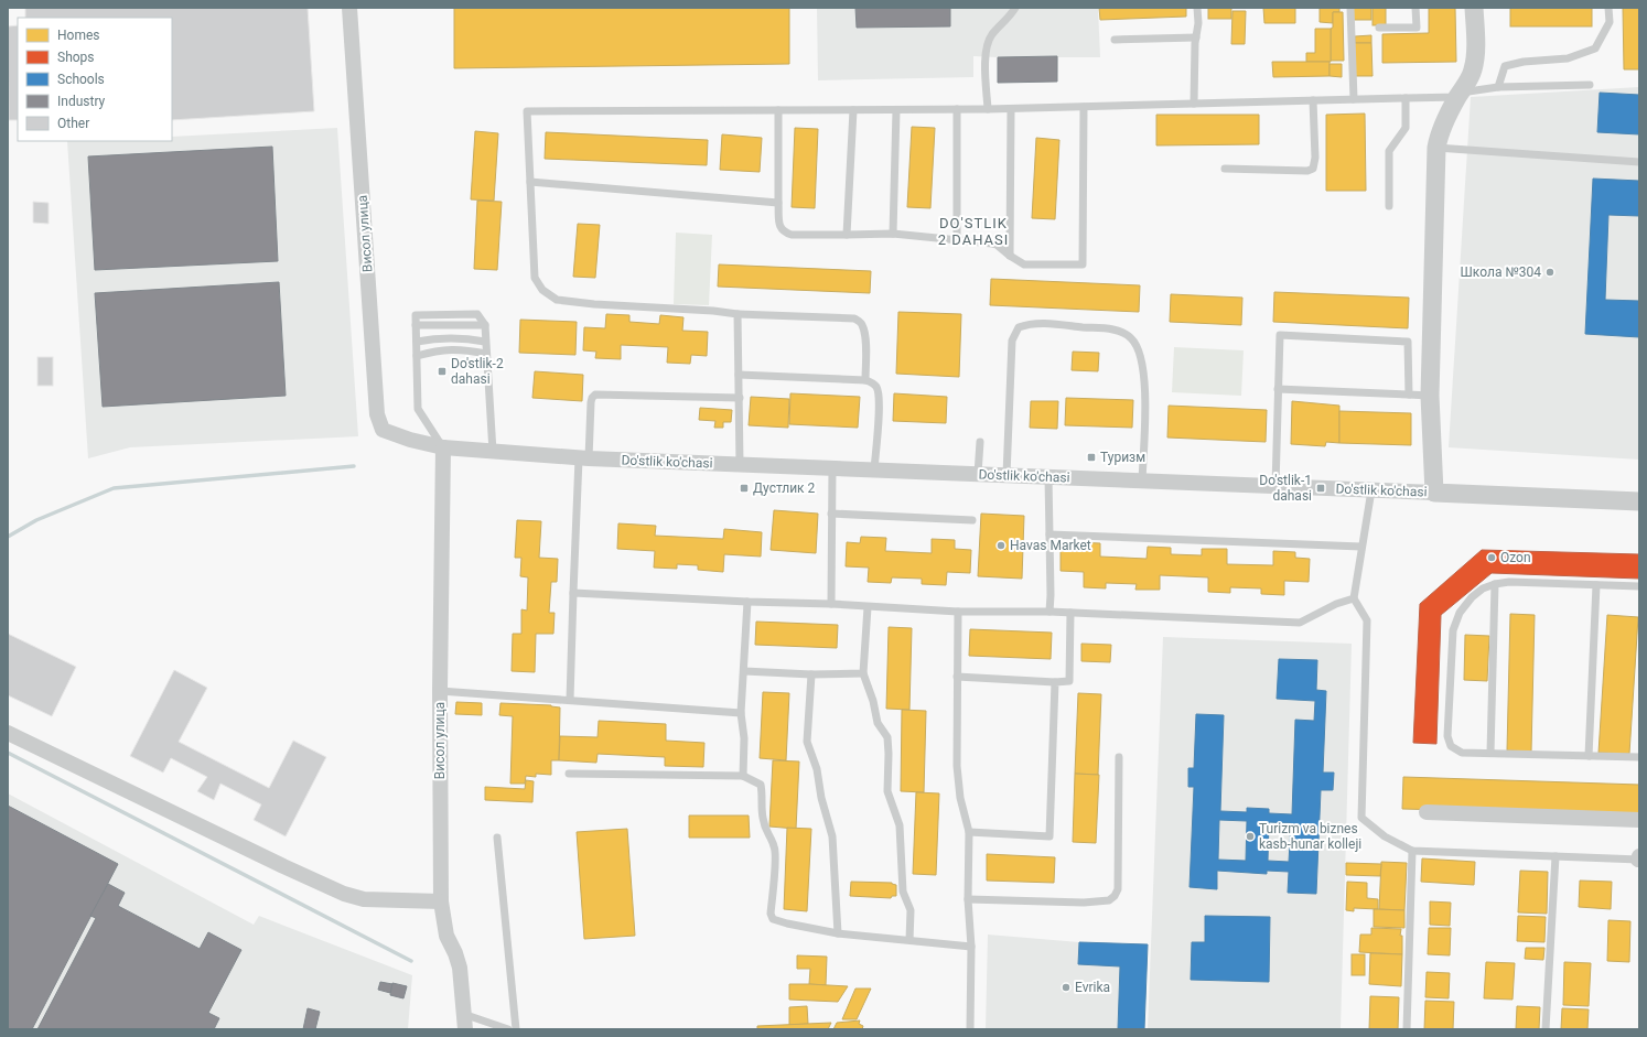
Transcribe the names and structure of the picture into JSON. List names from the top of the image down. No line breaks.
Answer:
{"streets":{"street":["Висол улица","Do'stlik ko'chasi"]},"crossings":[["Висол улица","Do'stlik ko'chasi"]],"districts":["DO'STLIK 2 DAHASI"],"places":{"other":["Школа №304","Havas Market","Ozon","Turizm va biznes kasb-hunar kolleji","Evrika"],"transit":["Do'stlik-2 dahasi","Туризм","Дустлик 2","Do'stlik-1 dahasi"]},"legend":["Homes","Shops","Schools","Industry","Other"]}
